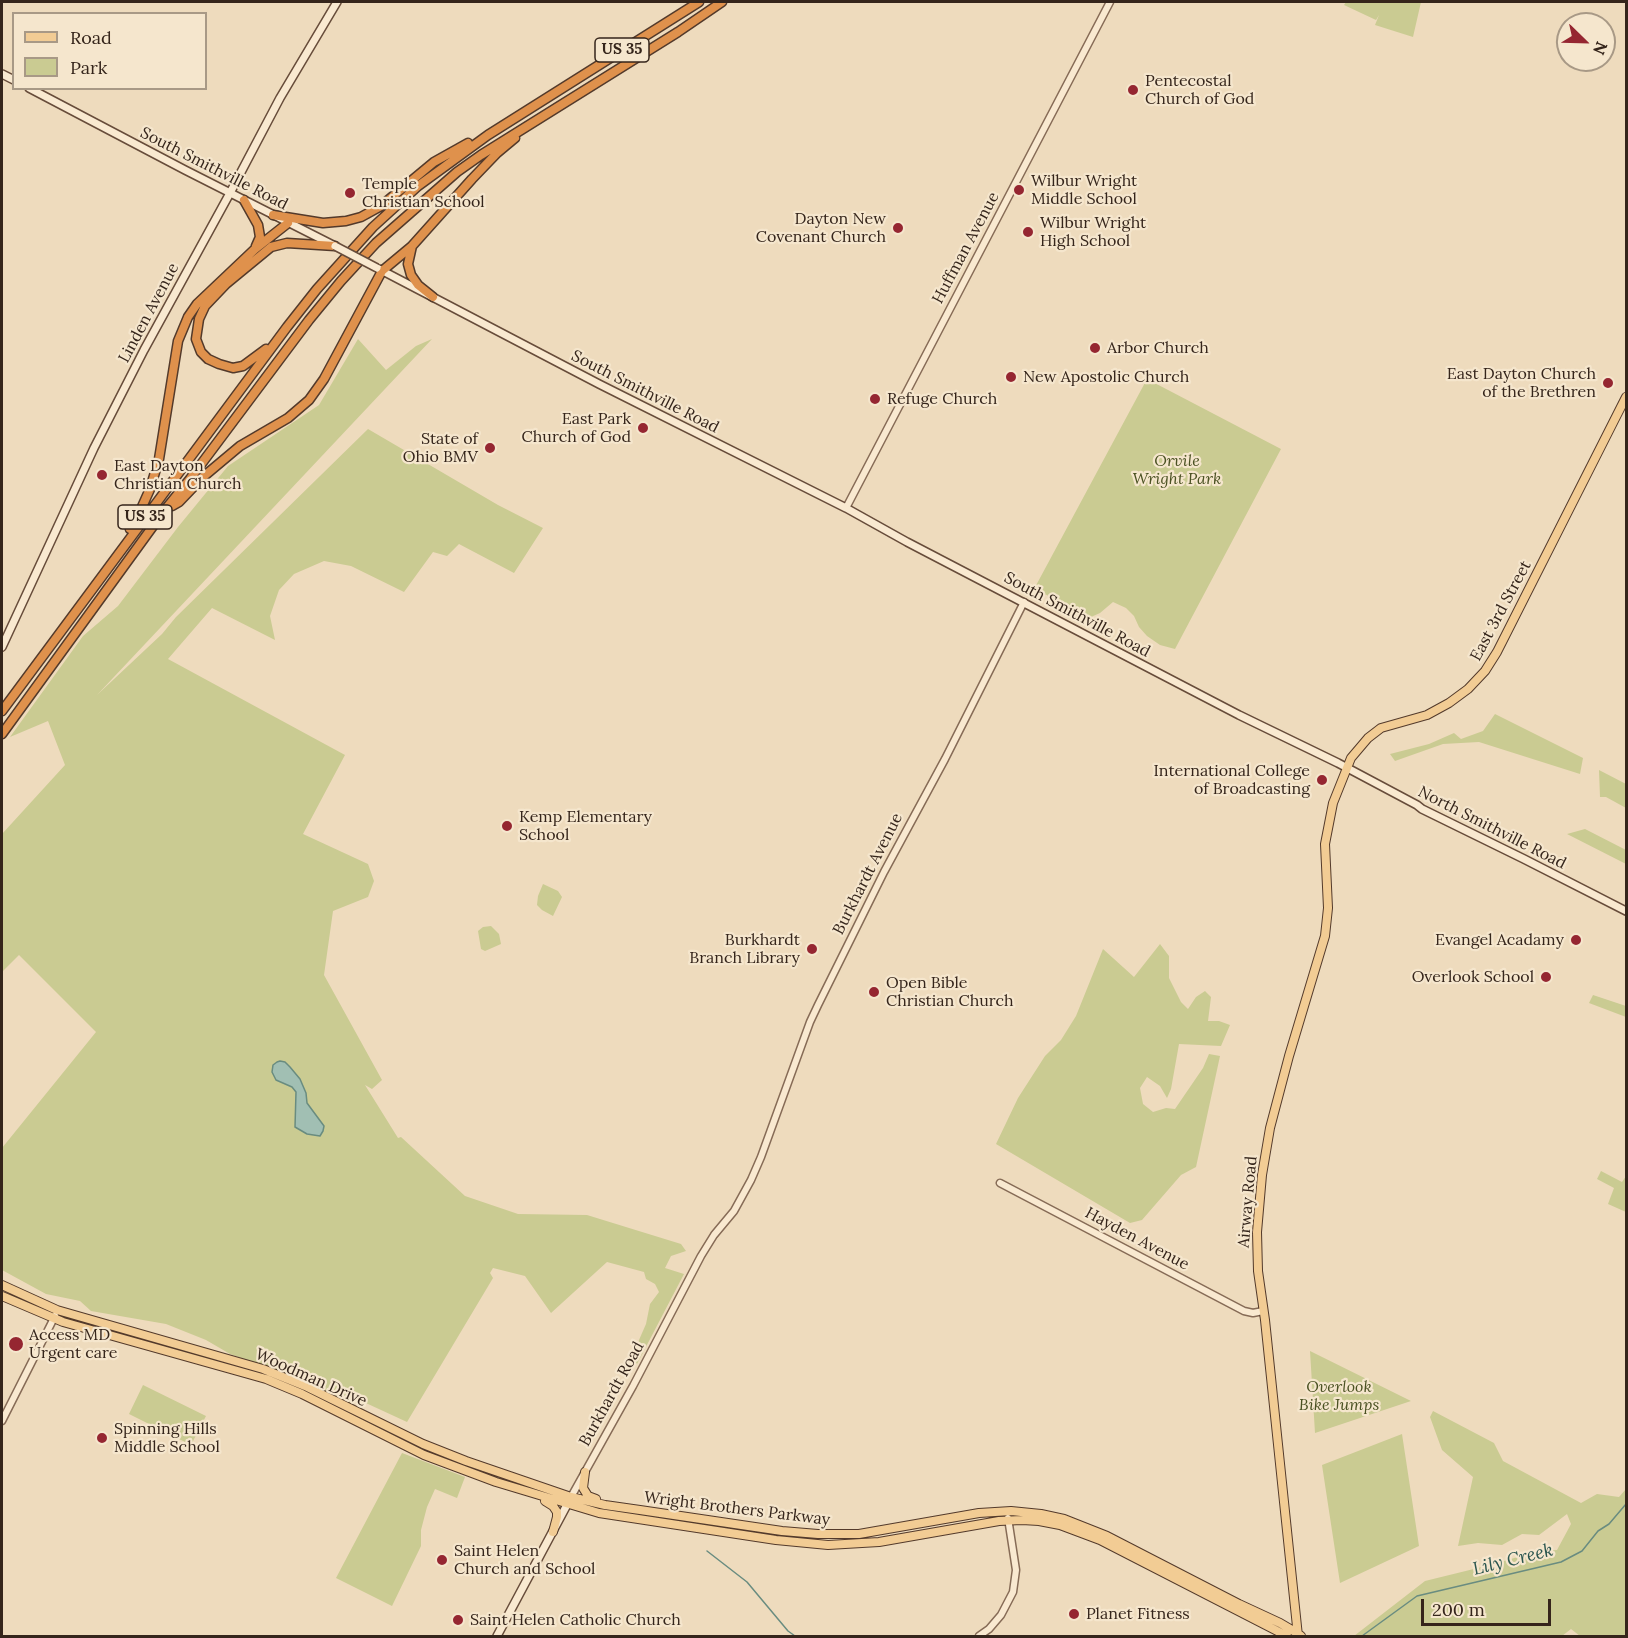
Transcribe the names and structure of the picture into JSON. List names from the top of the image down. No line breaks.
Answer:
{"streets":{"highway":["US 35"],"main road":["South Smithville Road","Linden Avenue","East 3rd Street","North Smithville Road","Airway Road","Woodman Drive","Burkhardt Road","Wright Brothers Parkway"],"street":["Huffman Avenue","Burkhardt Avenue","Hayden Avenue"]},"crossings":[["South Smithville Road","Huffman Avenue"],["South Smithville Road","Linden Avenue"],["South Smithville Road","East 3rd Street"],["South Smithville Road","North Smithville Road"],["South Smithville Road","Burkhardt Avenue"],["East 3rd Street","North Smithville Road"],["East 3rd Street","Airway Road"],["Burkhardt Avenue","Burkhardt Road"],["Airway Road","Hayden Avenue"],["Airway Road","Wright Brothers Parkway"],["Woodman Drive","Burkhardt Road"],["Woodman Drive","Wright Brothers Parkway"],["Burkhardt Road","Wright Brothers Parkway"]],"water":["Lily Creek"],"parks":["Orvile Wright Park","Overlook Bike Jumps"],"places":["Pentecostal Church of God","Wilbur Wright Middle School","Temple Christian School","Dayton New Covenant Church","Wilbur Wright High School","Arbor Church","New Apostolic Church","East Dayton Church of the Brethren","Refuge Church","East Park Church of God","State of Ohio BMV","East Dayton Christian Church","International College of Broadcasting","Kemp Elementary School","Evangel Acadamy","Burkhardt Branch Library","Overlook School","Open Bible Christian Church","Access MD Urgent care","Spinning Hills Middle School","Saint Helen Church and School","Planet Fitness","Saint Helen Catholic Church"],"legend":["Road","Park"],"scale_bar":"200 m","north":"bottom right"}
